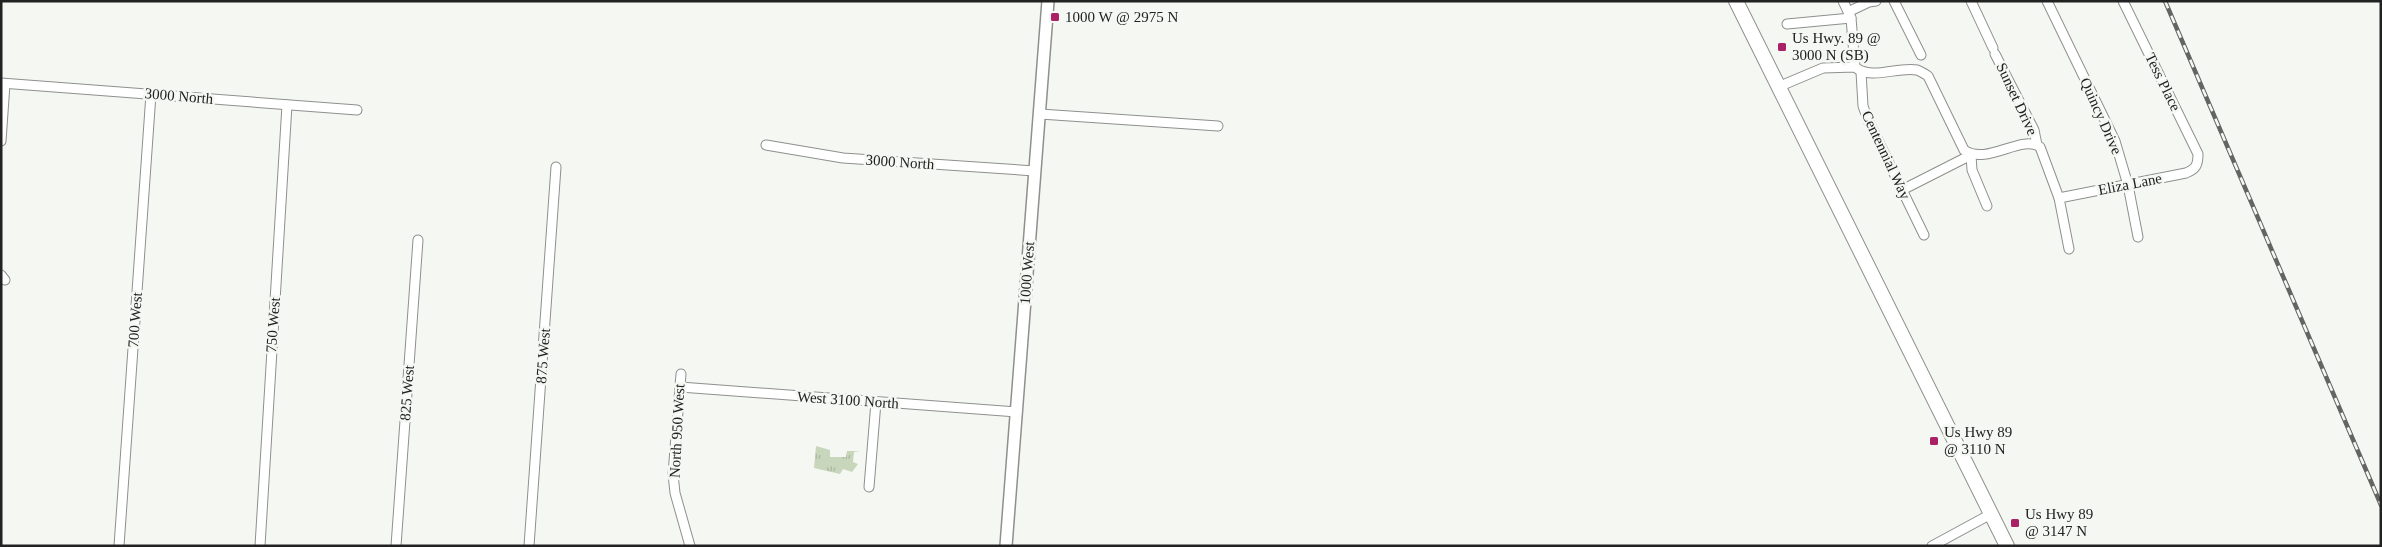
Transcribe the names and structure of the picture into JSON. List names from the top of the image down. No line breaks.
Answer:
{"streets":{"street":["Tess Place","3000 North","Sunset Drive","Quincy Drive","Centennial Way","Eliza Lane","1000 West","700 West","750 West","875 West","825 West","West 3100 North","North 950 West"]},"crossings":[["Tess Place","Eliza Lane"],["3000 North","1000 West"],["3000 North","700 West"],["3000 North","750 West"],["Sunset Drive","Eliza Lane"],["Quincy Drive","Eliza Lane"],["1000 West","West 3100 North"],["West 3100 North","North 950 West"]],"places":{"transit":["1000 W @ 2975 N","Us Hwy. 89 @ 3000 N (SB)","Us Hwy 89 @ 3110 N","Us Hwy 89 @ 3147 N"]}}
